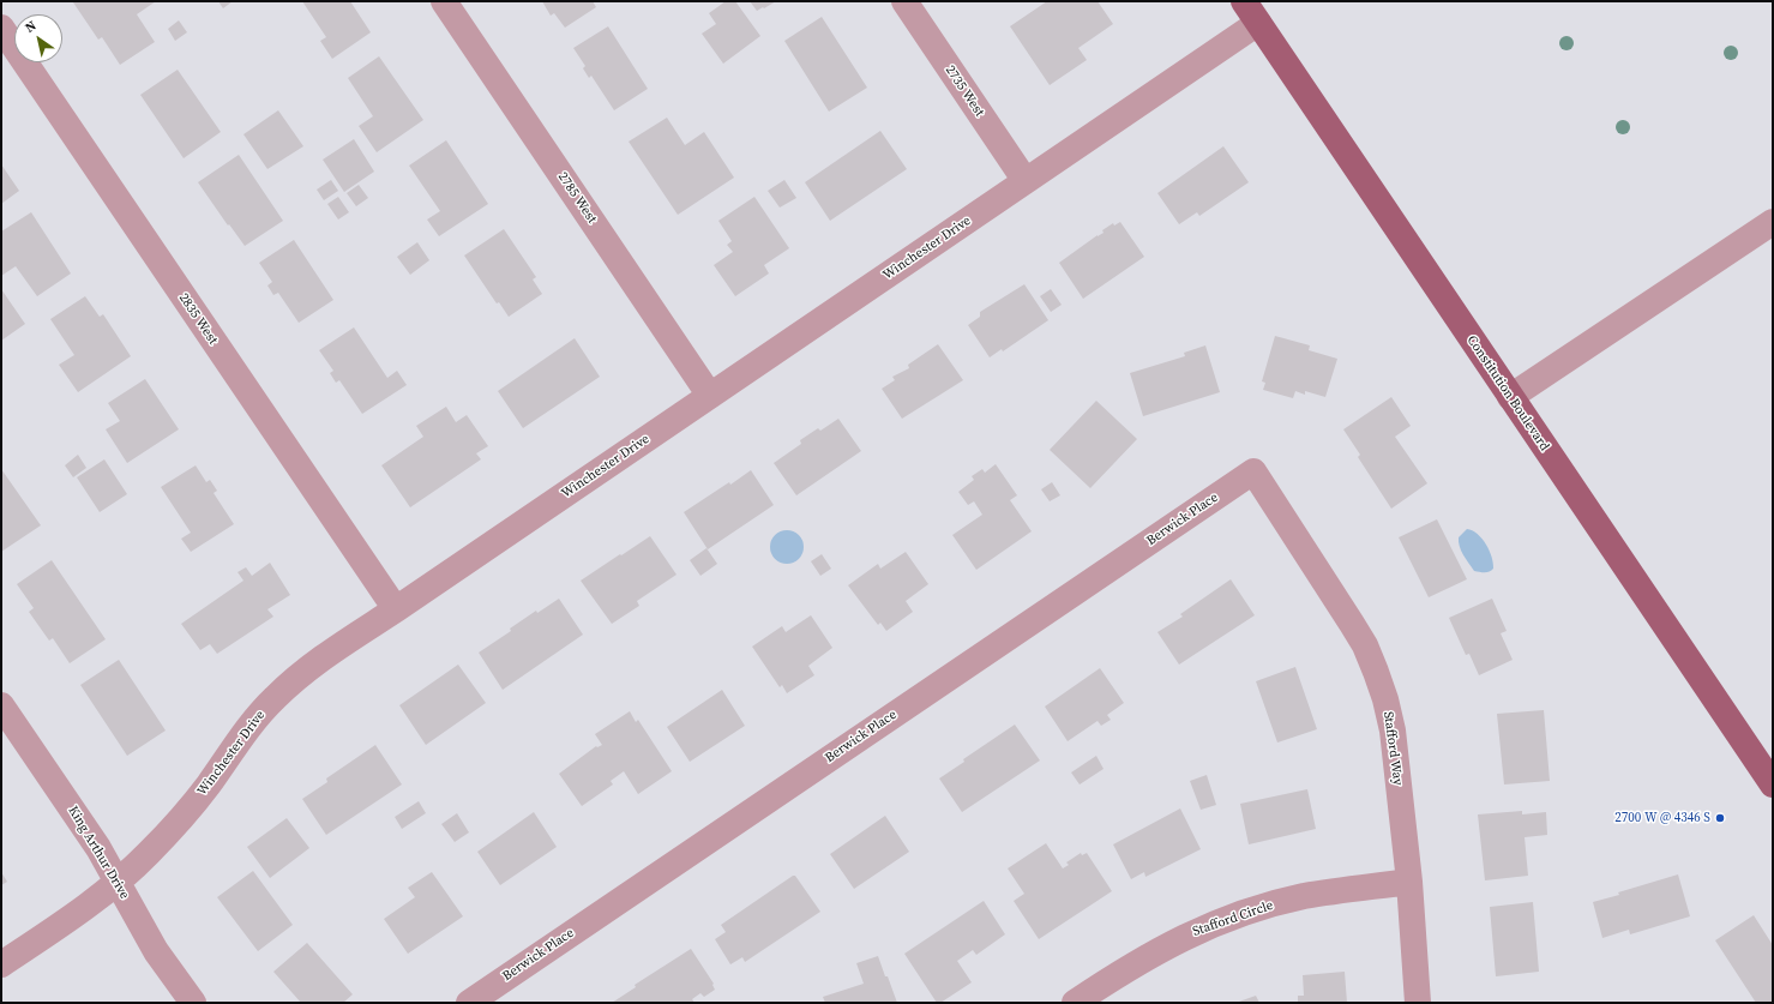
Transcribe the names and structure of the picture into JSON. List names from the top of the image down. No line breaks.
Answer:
{"streets":{"main road":["Constitution Boulevard"],"street":["2735 West","2785 West","Winchester Drive","2835 West","Berwick Place","Stafford Way","King Arthur Drive","Stafford Circle"]},"crossings":[["2735 West","Winchester Drive"],["2785 West","Winchester Drive"],["Winchester Drive","2835 West"],["Winchester Drive","Constitution Boulevard"],["Winchester Drive","King Arthur Drive"],["Berwick Place","Stafford Way"],["Stafford Way","Stafford Circle"]],"places":["2700 W @ 4346 S"],"north":"top left"}
